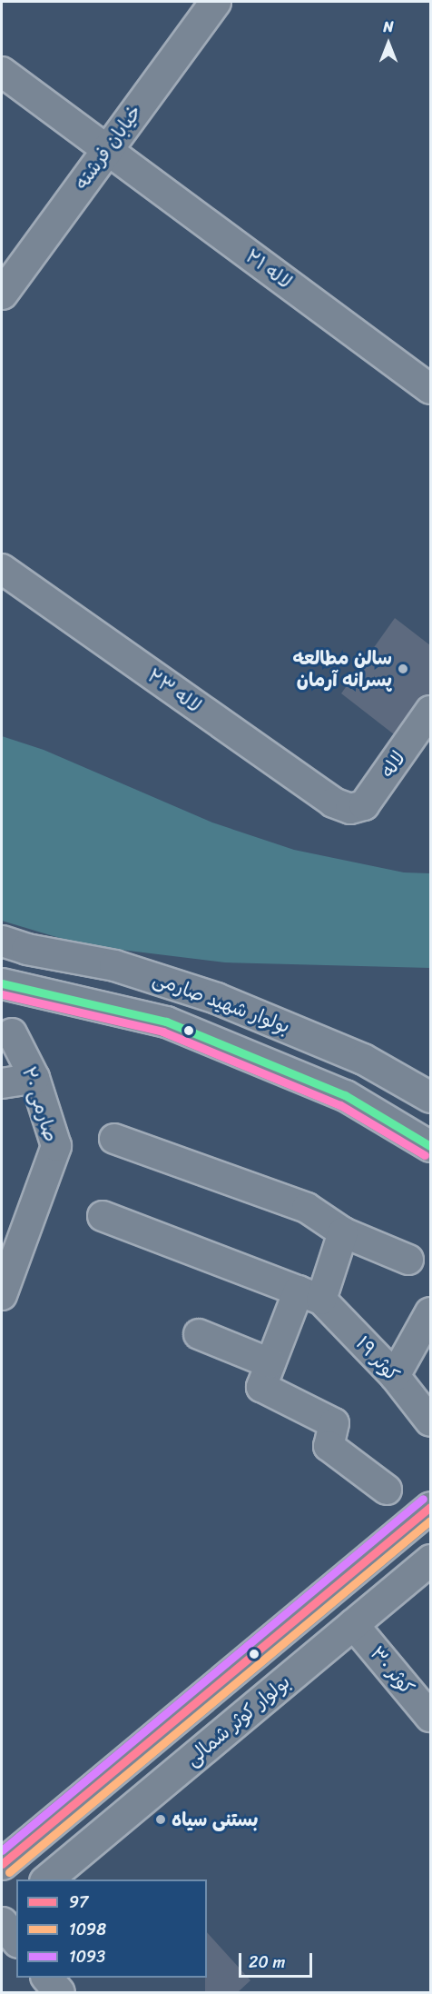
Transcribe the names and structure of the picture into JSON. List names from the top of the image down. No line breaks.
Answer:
{"streets":{"street":["خیابان فرشته","لاله ۲۱","لاله ۲۳","لاله","بولوار شهید صارمی","صارمی ۲۰","کوثر ۱۹","کوثر ۳۰","بولوار کوثر شمالی"]},"crossings":[["خیابان فرشته","لاله ۲۱"],["لاله ۲۳","لاله"],["کوثر ۳۰","بولوار کوثر شمالی"]],"places":["سالن مطالعه پسرانه آرمان","بستنی سیاه"],"lines":["transit line 1093","transit line 97","transit line 1098"],"legend":["97","1098","1093"],"scale_bar":"20 m","north":"top"}
